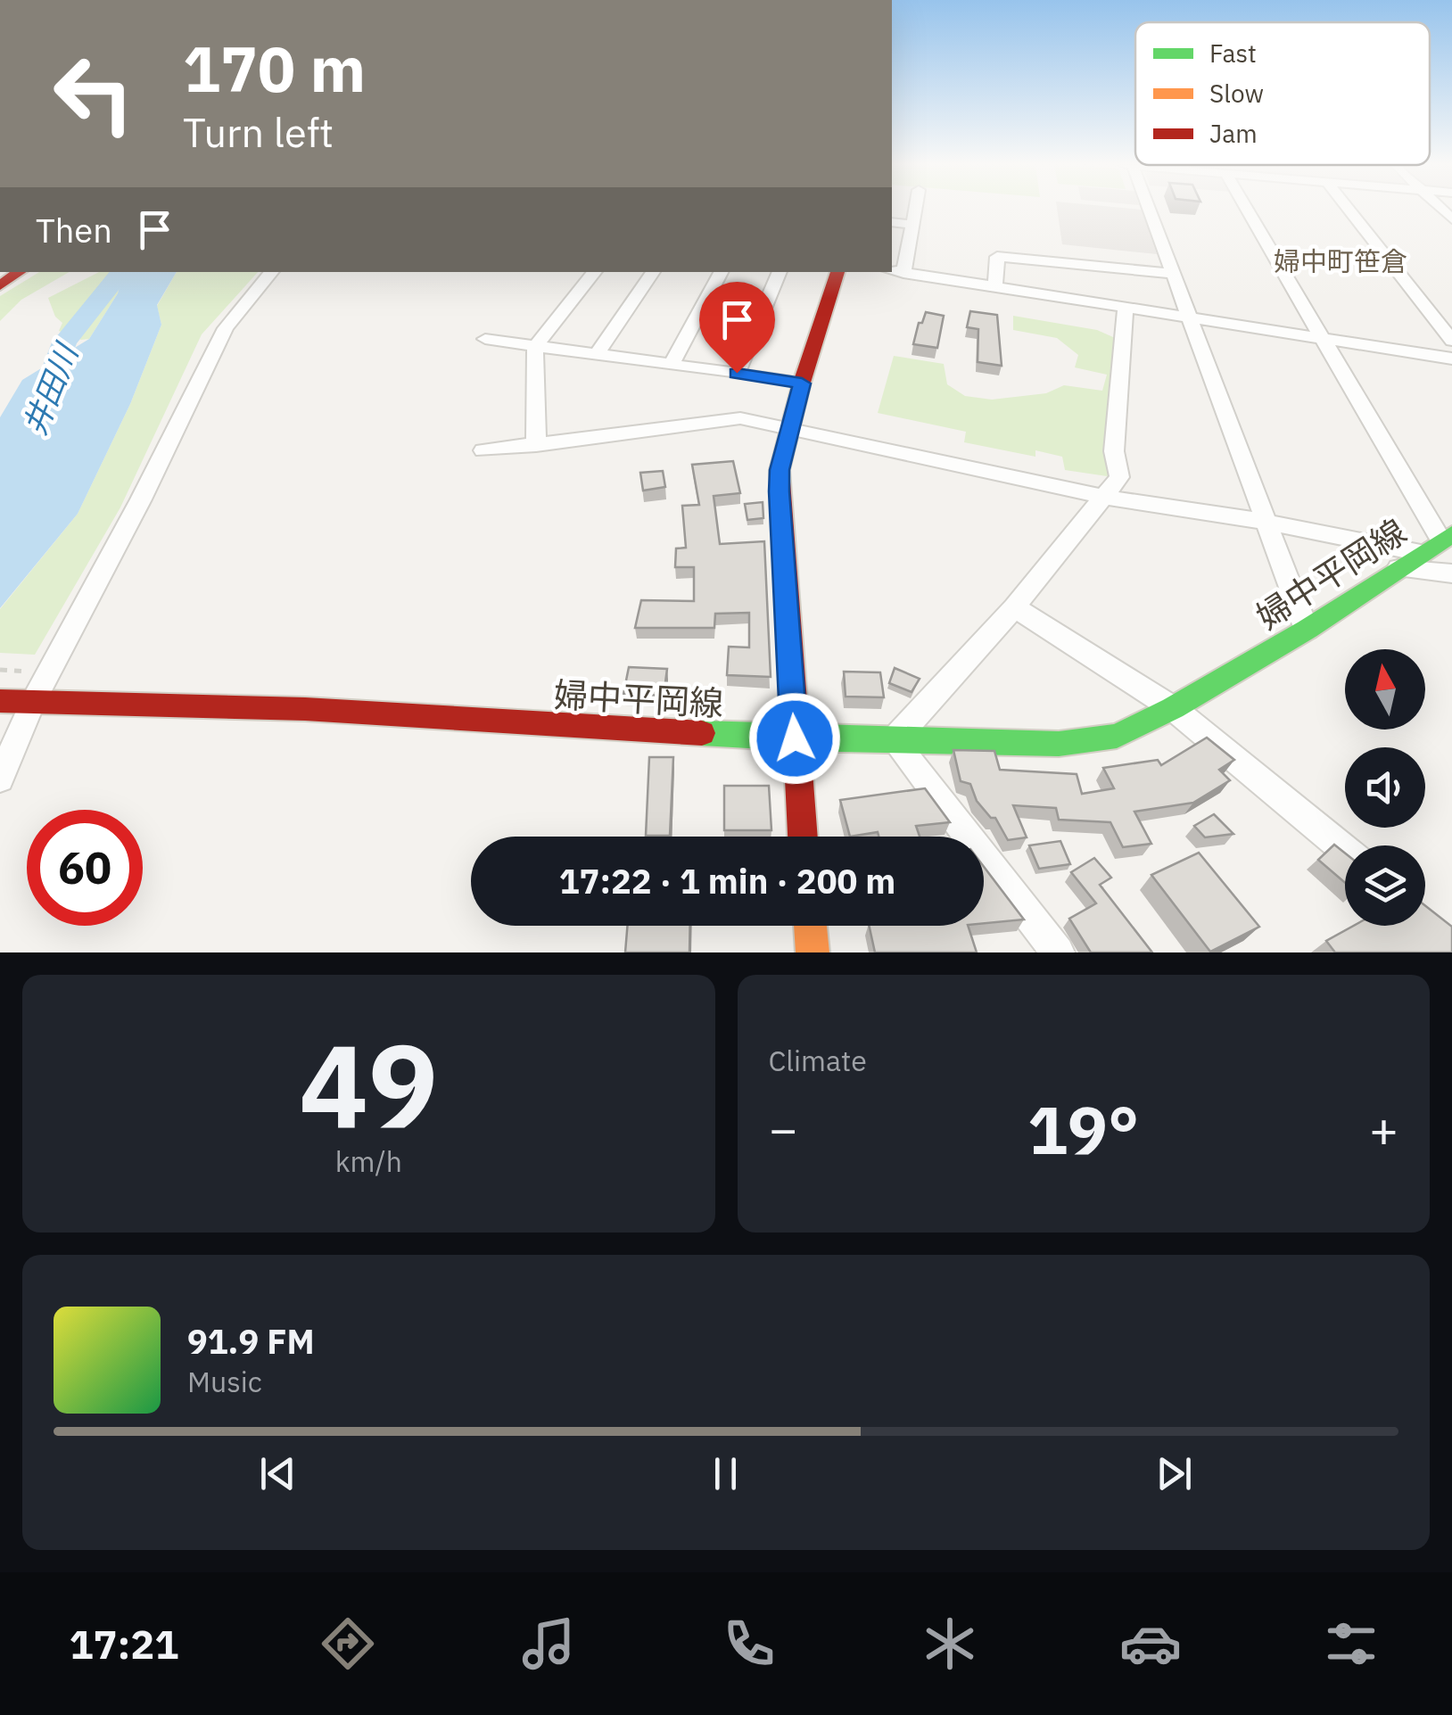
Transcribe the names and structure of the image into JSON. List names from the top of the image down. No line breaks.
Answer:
{"streets":{"main road":["婦中平岡線"]},"districts":["婦中町笹倉"],"water":["井田川"],"legend":["Fast","Slow","Jam"],"north":"top","page":{"turn":["170 m","Turn left"],"then":"Then","limit":"60","trip":"17:22 · 1 min · 200 m","tile":[["49","km/h"],"Climate"],"heat":["−","19°","+"],"song":["91.9 FM","Music"],"tabs":"17:21"}}
